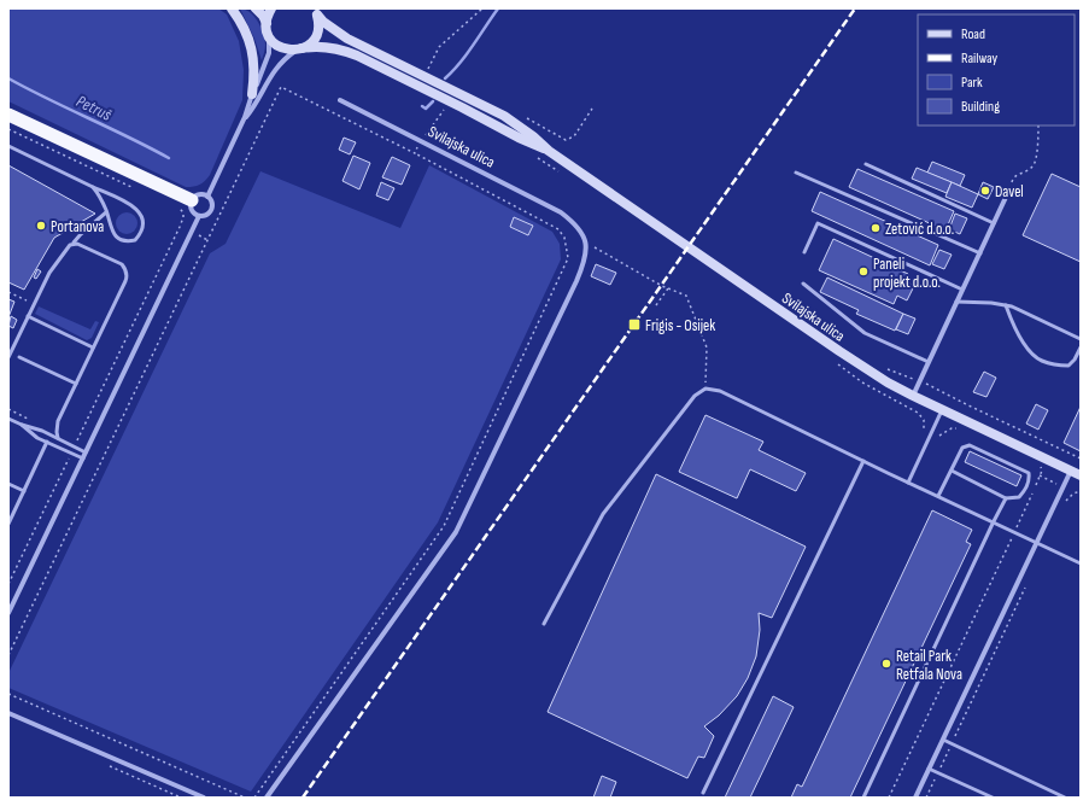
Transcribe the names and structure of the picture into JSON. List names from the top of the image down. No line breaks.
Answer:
{"streets":{"main road":["Svilajska ulica"]},"water":["Petruš"],"places":{"other":["Davel","Portanova","Zetović d.o.o.","Paneli projekt d.o.o.","Retail Park Retfala Nova"],"transit":["Frigis - Osijek"]},"legend":["Road","Railway","Park","Building"]}
